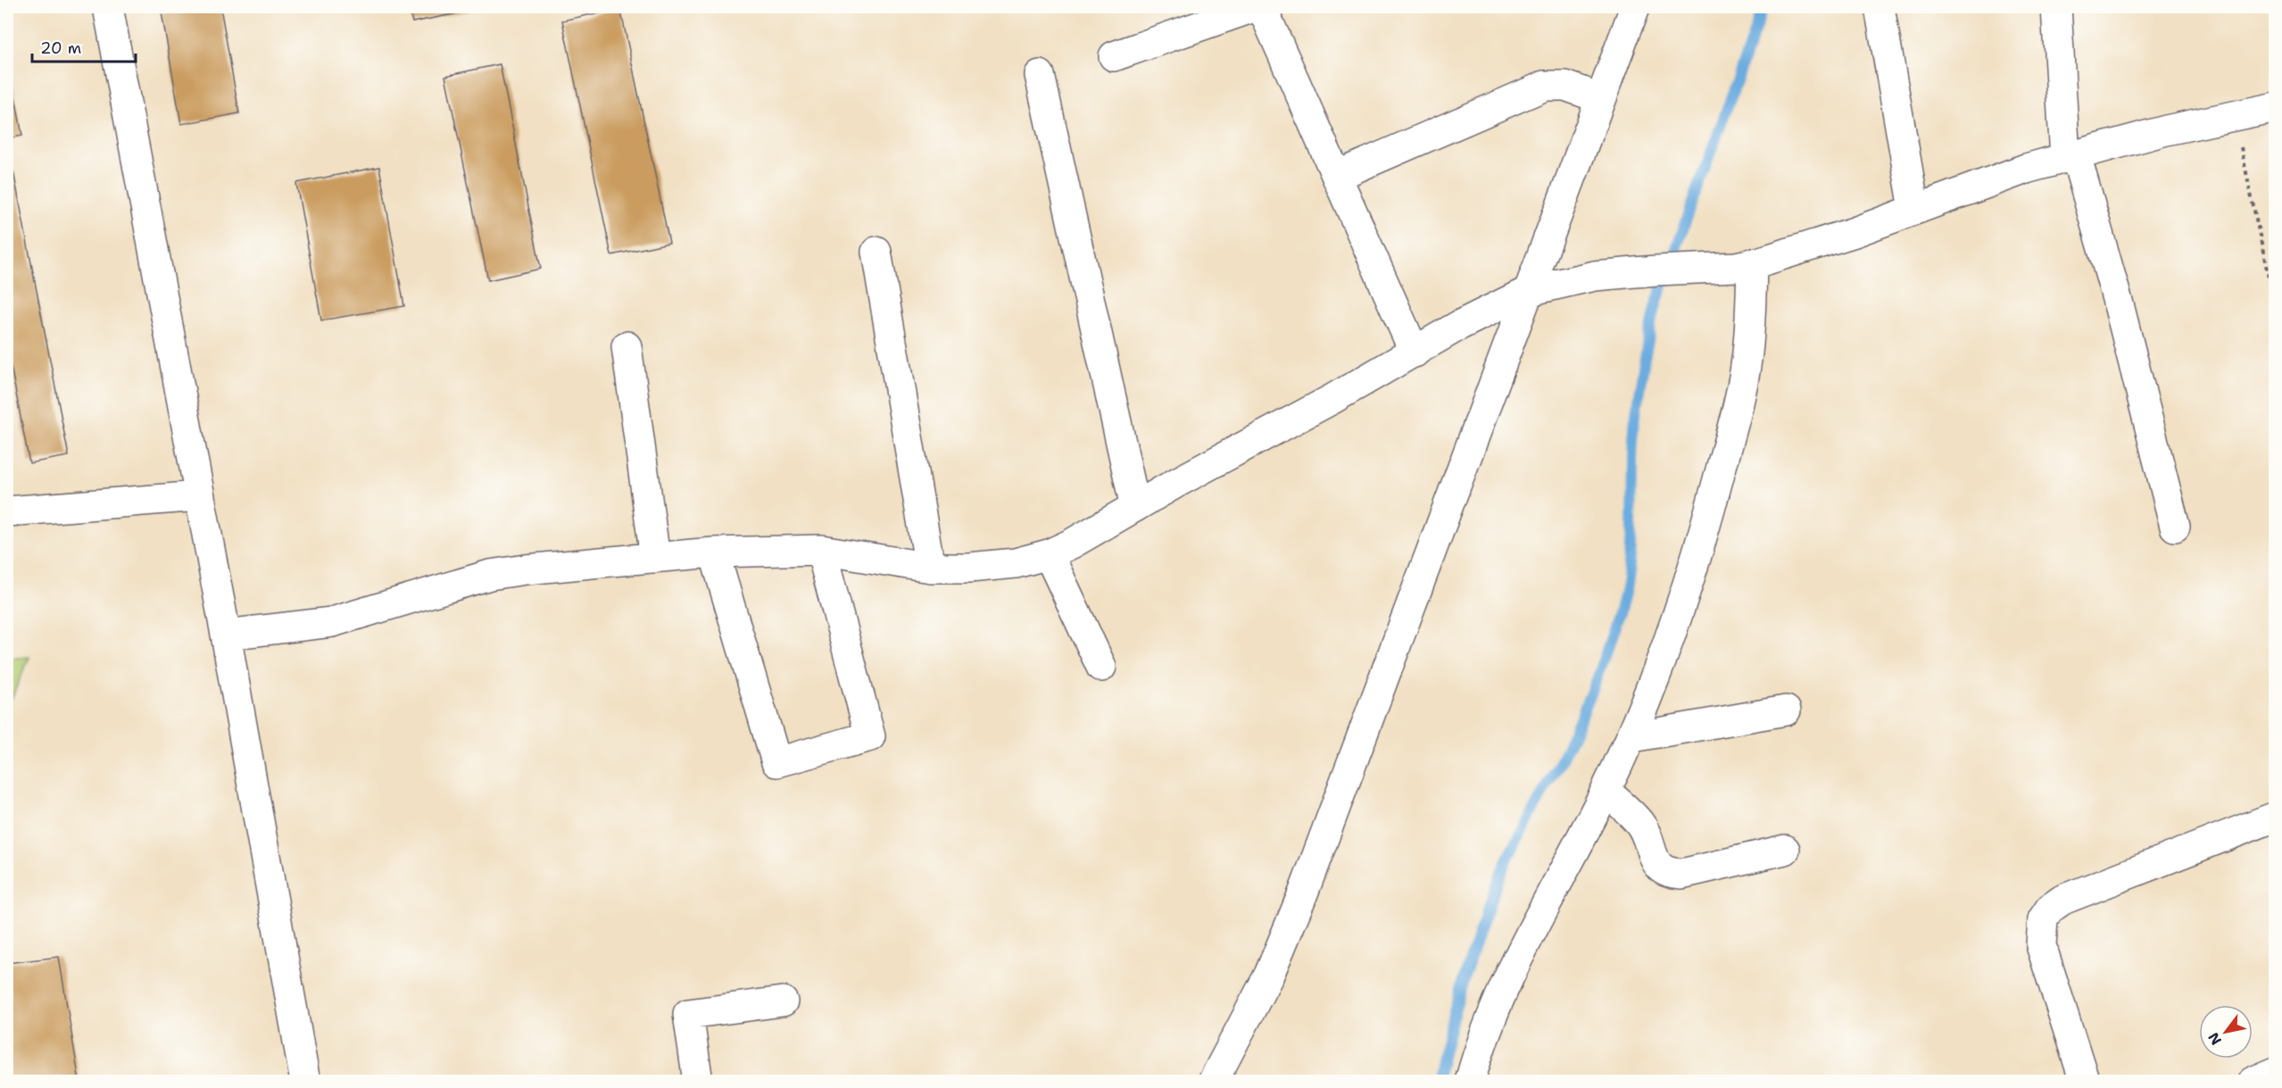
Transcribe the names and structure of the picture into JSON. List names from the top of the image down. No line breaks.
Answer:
{"scale_bar":"20 m","north":"bottom left"}
